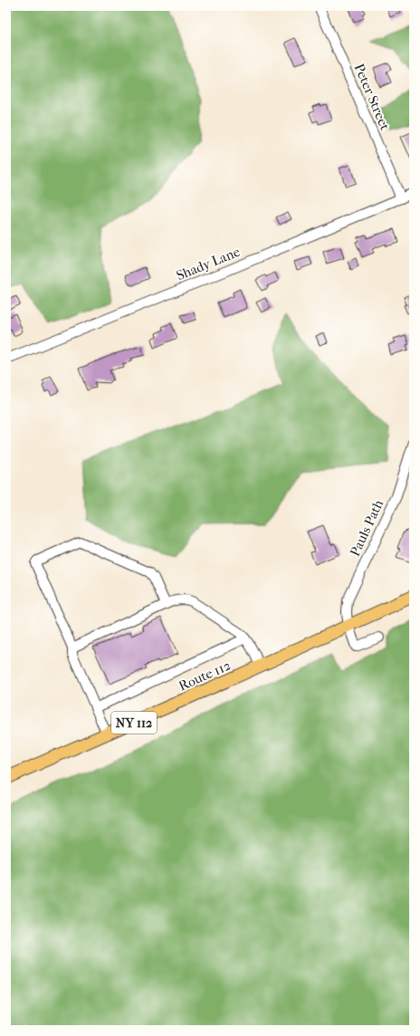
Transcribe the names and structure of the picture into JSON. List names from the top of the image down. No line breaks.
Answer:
{"streets":{"main road":["Route 112","NY 112"],"street":["Peter Street","Shady Lane","Pauls Path"]},"crossings":[["Peter Street","Shady Lane"],["Pauls Path","Route 112"]]}
